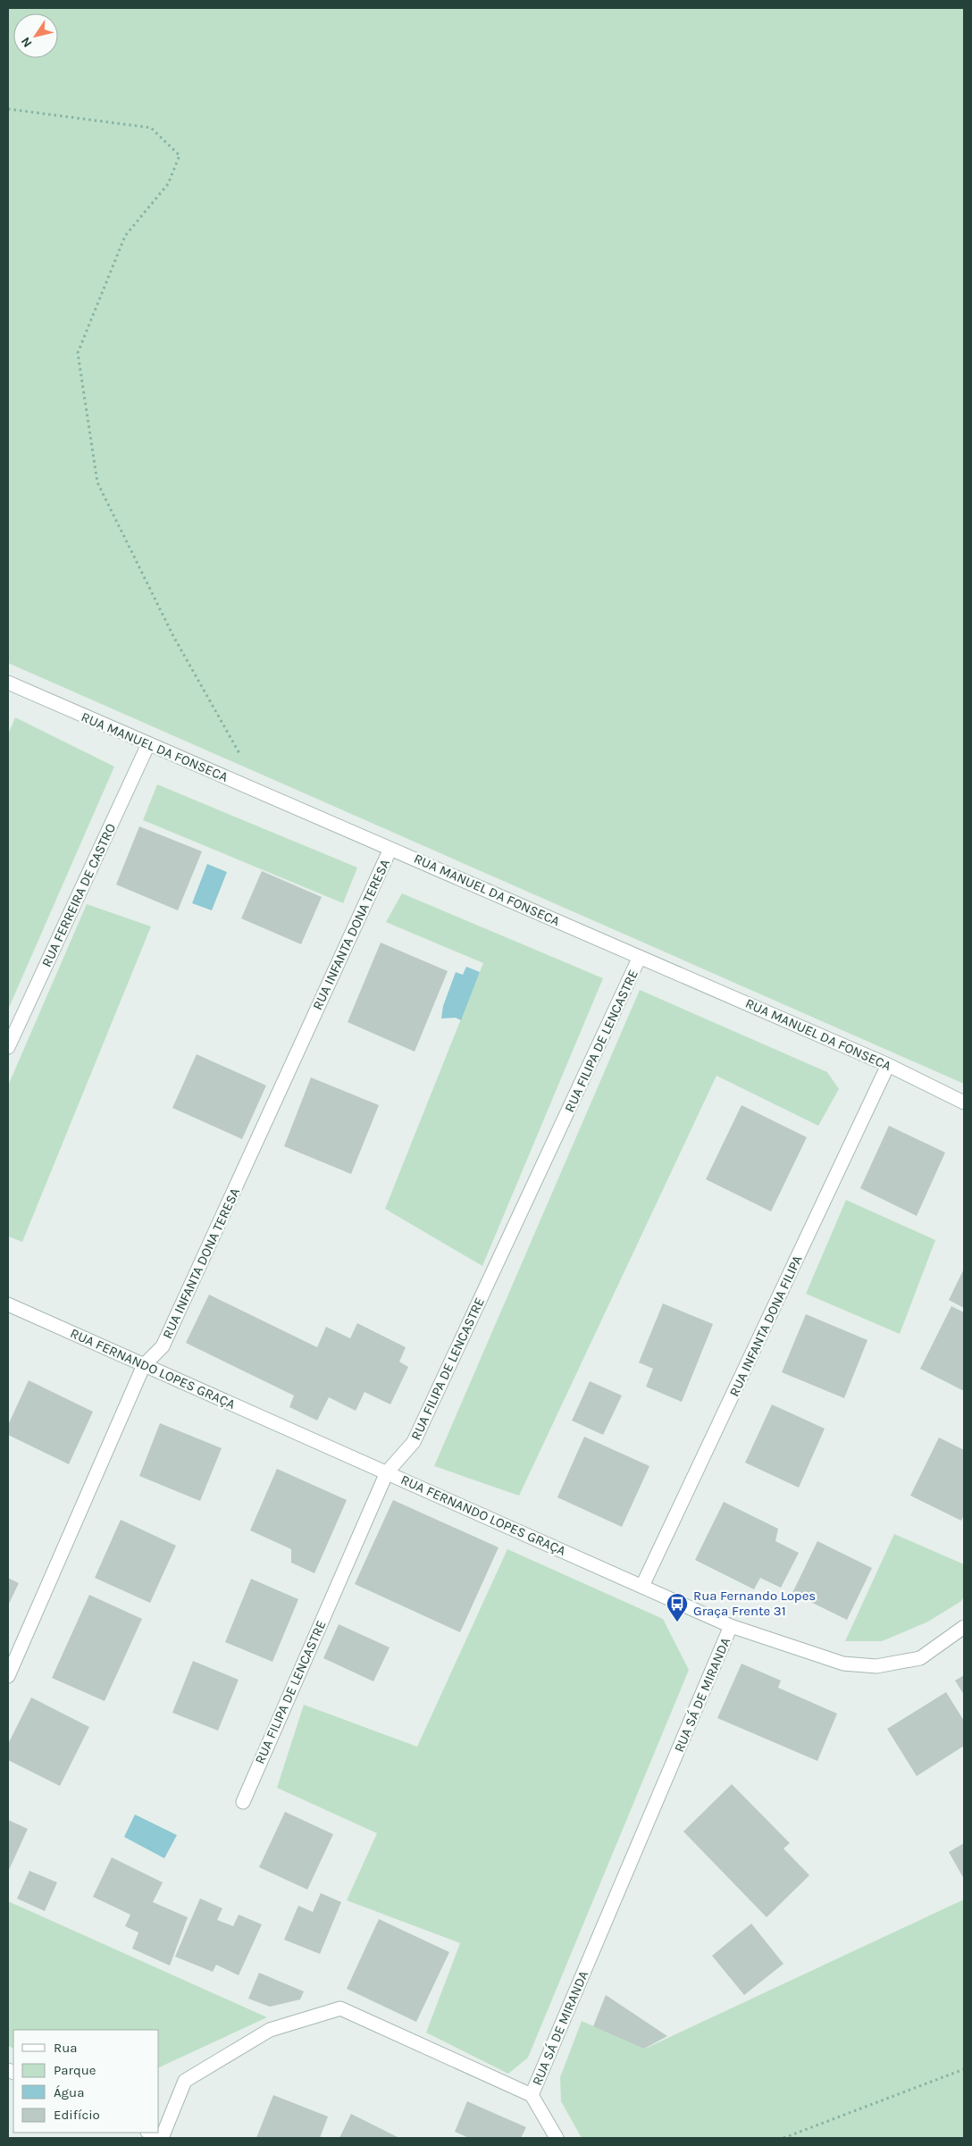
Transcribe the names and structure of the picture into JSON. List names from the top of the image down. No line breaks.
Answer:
{"streets":{"street":["RUA MANUEL DA FONSECA","RUA FERREIRA DE CASTRO","RUA INFANTA DONA TERESA","RUA FILIPA DE LENCASTRE","RUA INFANTA DONA FILIPA","RUA FERNANDO LOPES GRAÇA","RUA SÁ DE MIRANDA"]},"crossings":[["RUA MANUEL DA FONSECA","RUA FERREIRA DE CASTRO"],["RUA MANUEL DA FONSECA","RUA INFANTA DONA TERESA"],["RUA MANUEL DA FONSECA","RUA FILIPA DE LENCASTRE"],["RUA MANUEL DA FONSECA","RUA INFANTA DONA FILIPA"],["RUA INFANTA DONA TERESA","RUA FERNANDO LOPES GRAÇA"],["RUA FILIPA DE LENCASTRE","RUA FERNANDO LOPES GRAÇA"],["RUA INFANTA DONA FILIPA","RUA FERNANDO LOPES GRAÇA"],["RUA FERNANDO LOPES GRAÇA","RUA SÁ DE MIRANDA"]],"places":{"bus stop":["Rua Fernando Lopes Graça Frente 31"]},"legend":["Rua","Parque","Água","Edifício"],"north":"bottom left"}
